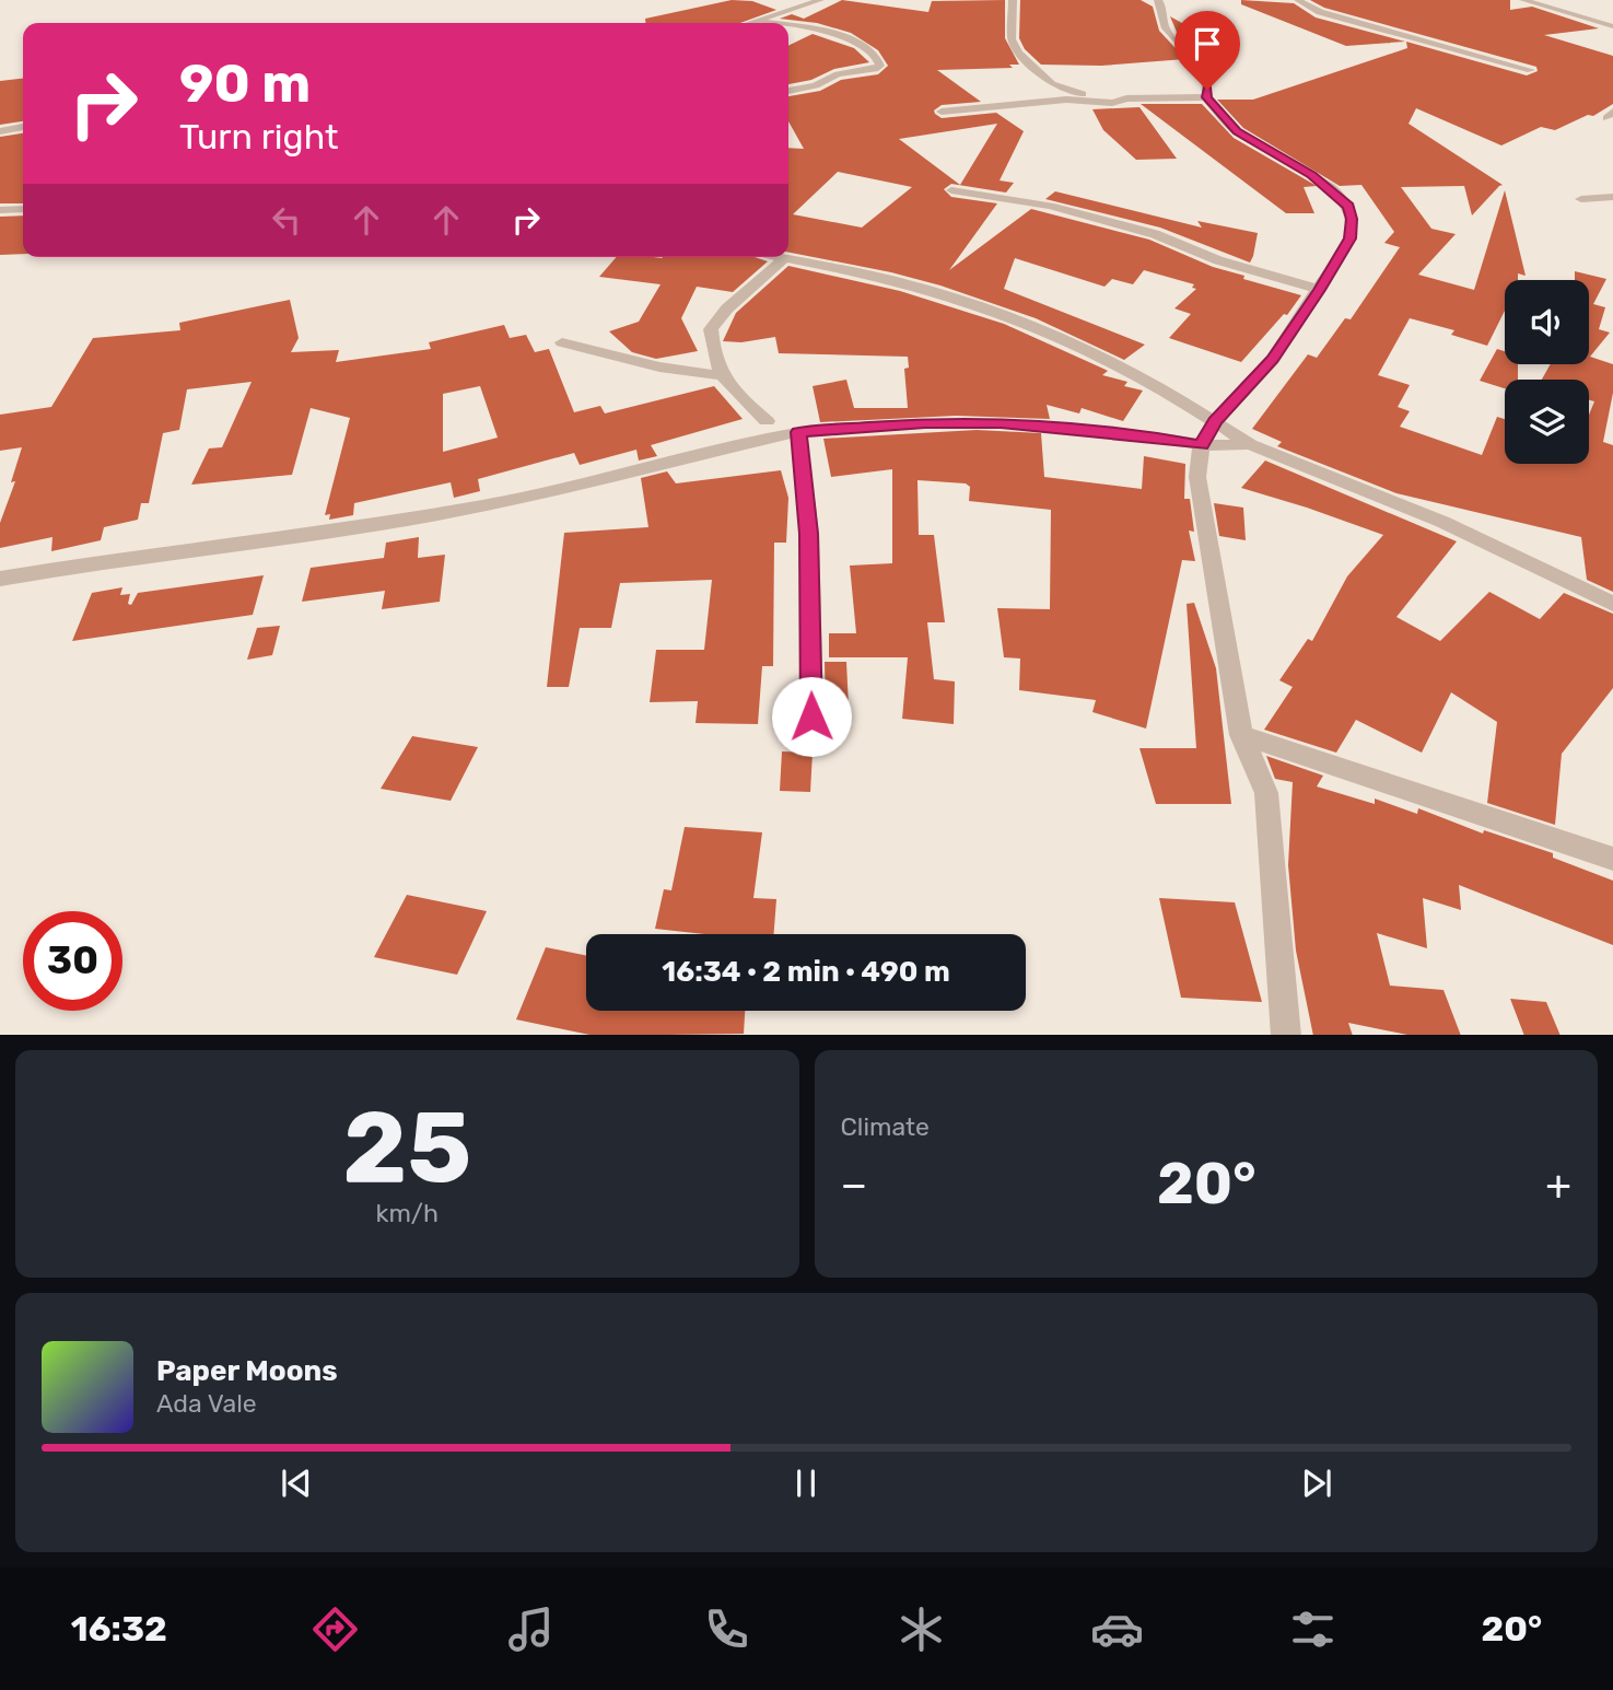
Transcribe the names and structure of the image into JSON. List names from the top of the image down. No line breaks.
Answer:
{"page":{"turn":["90 m","Turn right"],"limit":"30","trip":"16:34 · 2 min · 490 m","tile":[["25","km/h"],"Climate"],"heat":["−","20°","+"],"song":["Paper Moons","Ada Vale"],"tabs":["16:32","20°"]}}
